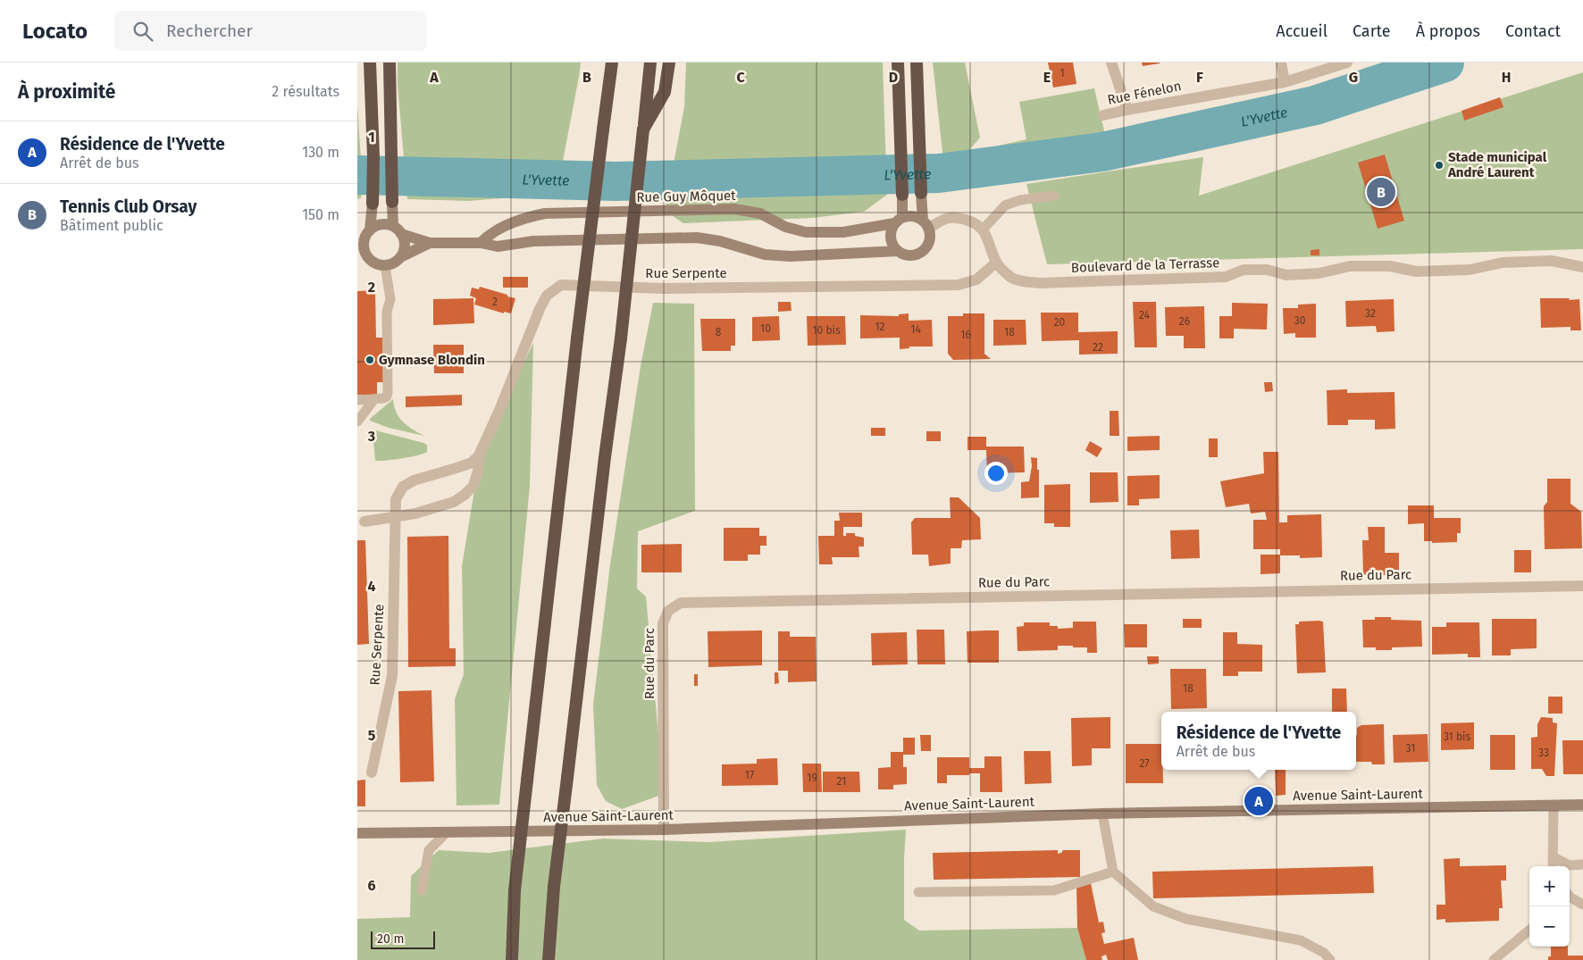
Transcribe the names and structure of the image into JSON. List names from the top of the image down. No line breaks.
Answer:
{"streets":{"main road":["Rue Guy Môquet","Avenue Saint-Laurent"],"street":["Rue Fénelon","Boulevard de la Terrasse","Rue Serpente","Rue du Parc"]},"crossings":[["Boulevard de la Terrasse","Rue Serpente"],["Rue du Parc","Avenue Saint-Laurent"]],"water":["L'Yvette"],"places":["Stade municipal André Laurent","Gymnase Blondin"],"house_numbers":["1","2","32","24","30","26","20","12","10","14","10 bis","8","18","16","22","18","31 bis","31","33","27","17","19","21"],"scale_bar":"20 m","page":{"header":"Locato","search":"Rechercher","nav":["Accueil","Carte","À propos","Contact"],"heading":["À proximité","2 résultats"],"list":[{"mark":"A","name":"Résidence de l'Yvette","note":"Arrêt de bus","value":"130 m"},{"mark":"B","name":"Tennis Club Orsay","note":"Bâtiment public","value":"150 m"}],"pins":["B","A"],"popup":["Résidence de l'Yvette","Arrêt de bus"],"map_buttons":["+","−"],"scale":"20 m"},"grid":{"columns":["A","B","C","D","E","F","G","H"],"rows":["1","2","3","4","5","6"]}}
